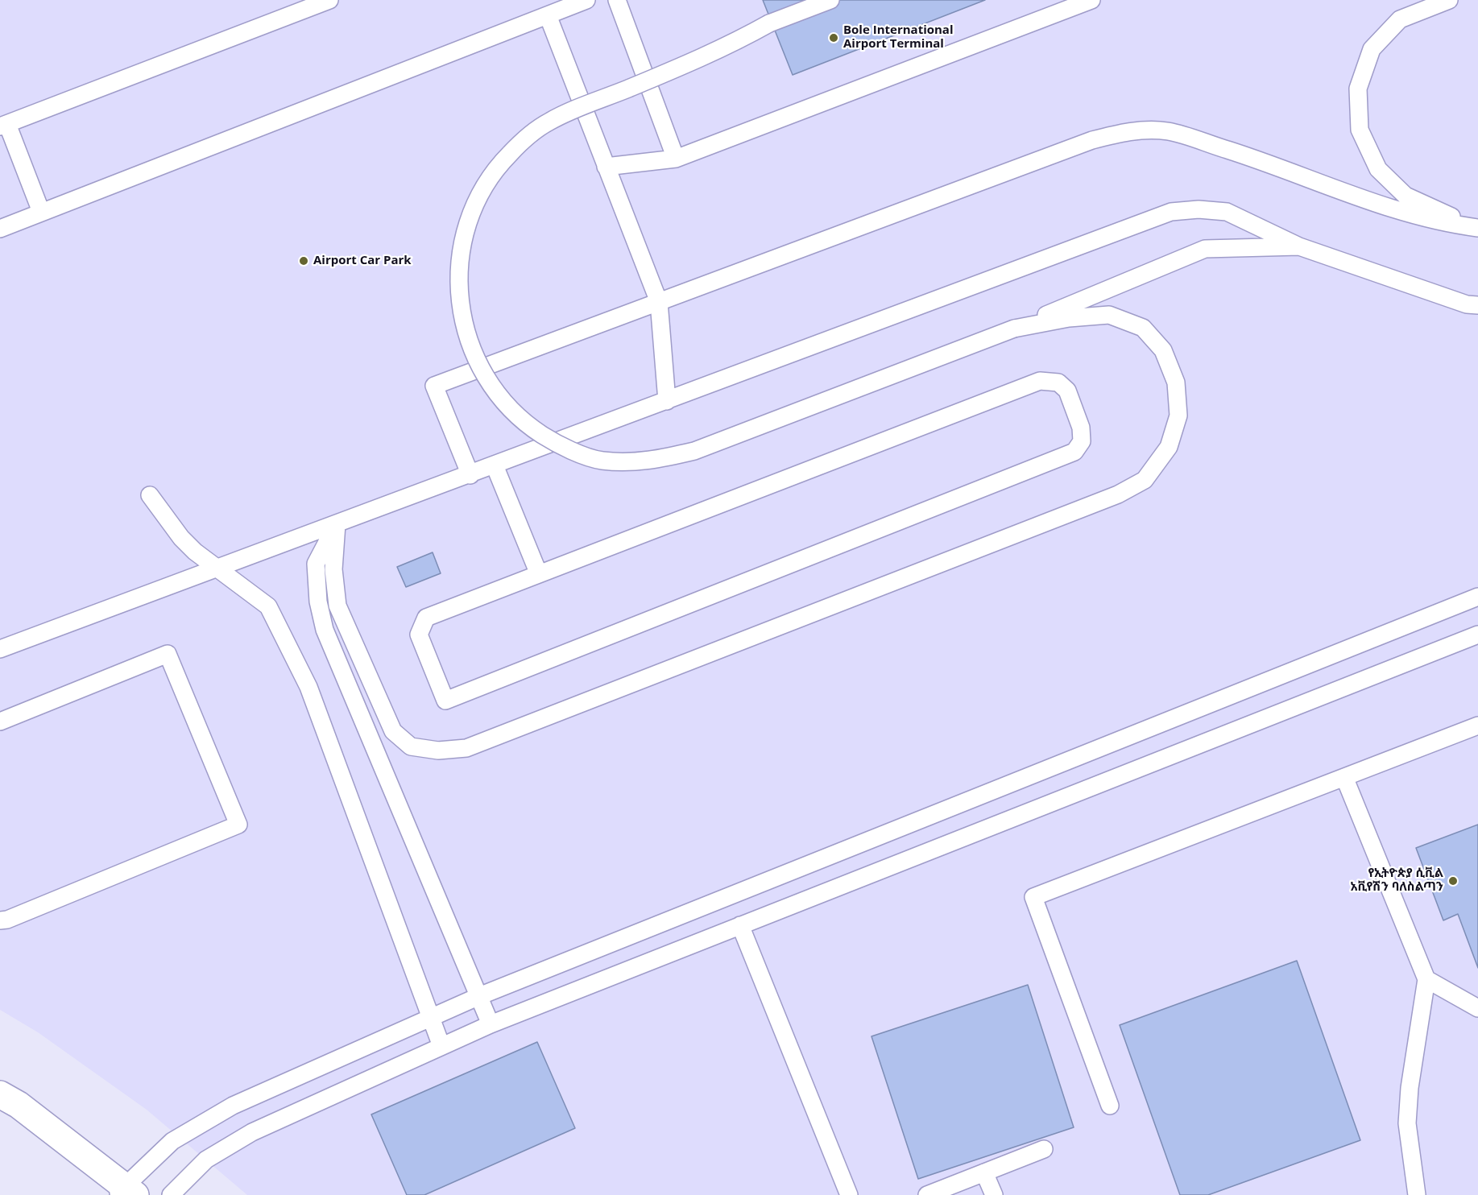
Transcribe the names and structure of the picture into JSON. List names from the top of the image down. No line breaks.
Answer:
{"places":["Bole International Airport Terminal","Airport Car Park","የኢትዮጵያ ሲቪል አቪየሽን ባለስልጣን"]}
